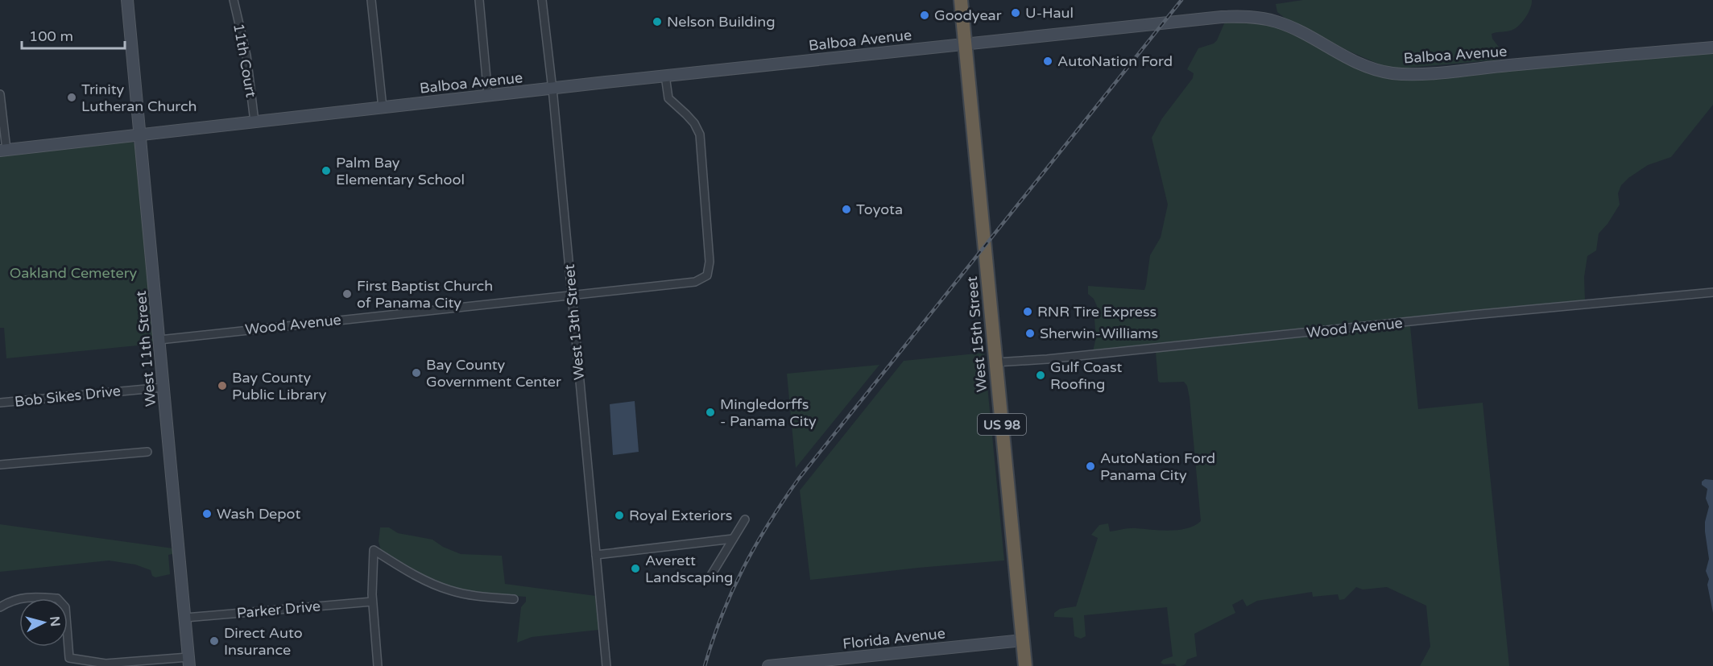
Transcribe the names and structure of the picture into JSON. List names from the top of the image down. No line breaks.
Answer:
{"streets":{"highway":["West 15th Street","US 98"],"street":["Balboa Avenue","11th Court","West 13th Street","Wood Avenue","West 11th Street","Bob Sikes Drive","Parker Drive","Florida Avenue"]},"crossings":[["Balboa Avenue","11th Court"],["Balboa Avenue","West 13th Street"],["Balboa Avenue","Wood Avenue"],["Balboa Avenue","West 15th Street"],["Balboa Avenue","West 11th Street"],["West 13th Street","Wood Avenue"],["Wood Avenue","West 15th Street"],["Wood Avenue","West 11th Street"],["West 15th Street","Florida Avenue"],["West 11th Street","Bob Sikes Drive"],["West 11th Street","Parker Drive"]],"parks":["Oakland Cemetery"],"places":["U-Haul","Goodyear","Nelson Building","AutoNation Ford","Trinity Lutheran Church","Palm Bay Elementary School","Toyota","First Baptist Church of Panama City","RNR Tire Express","Sherwin-Williams","Bay County Government Center","Gulf Coast Roofing","Bay County Public Library","Mingledorffs - Panama City","AutoNation Ford Panama City","Wash Depot","Royal Exteriors","Averett Landscaping","Direct Auto Insurance"],"scale_bar":"100 m","north":"right"}
